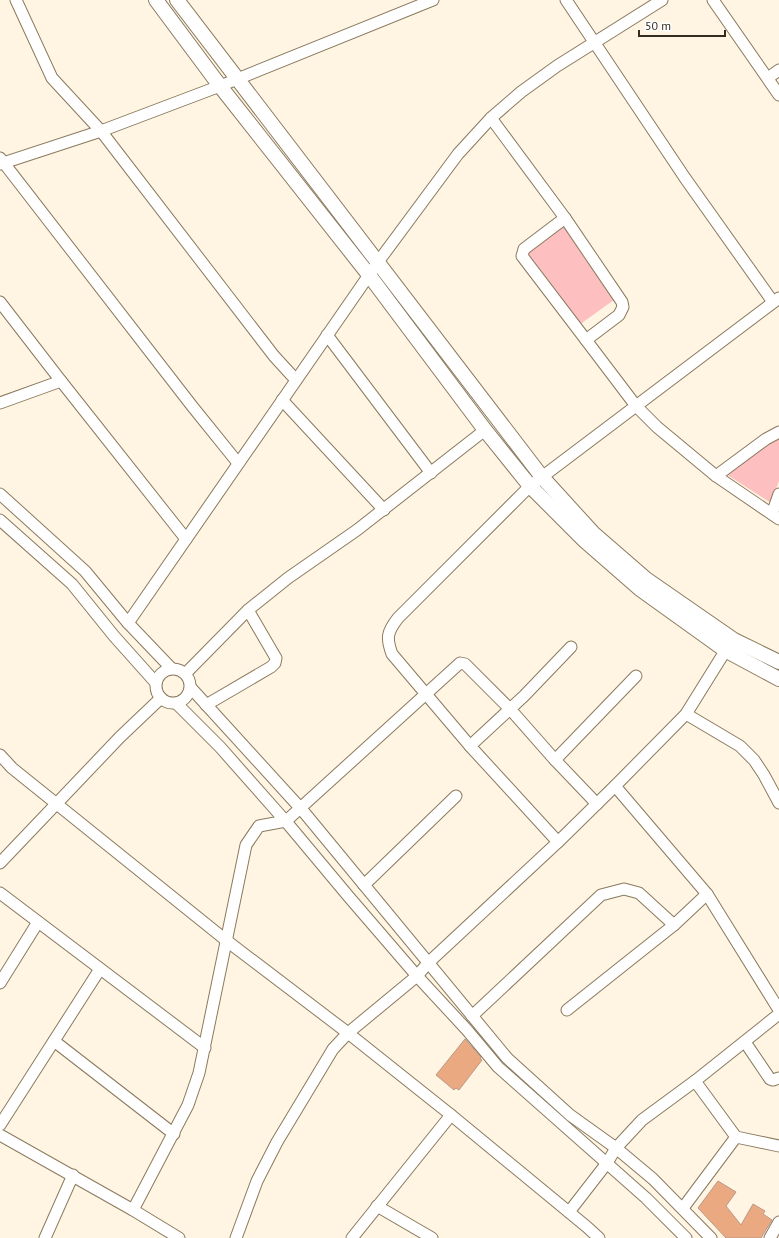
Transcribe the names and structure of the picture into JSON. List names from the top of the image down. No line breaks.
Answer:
{"scale_bar":"50 m"}
